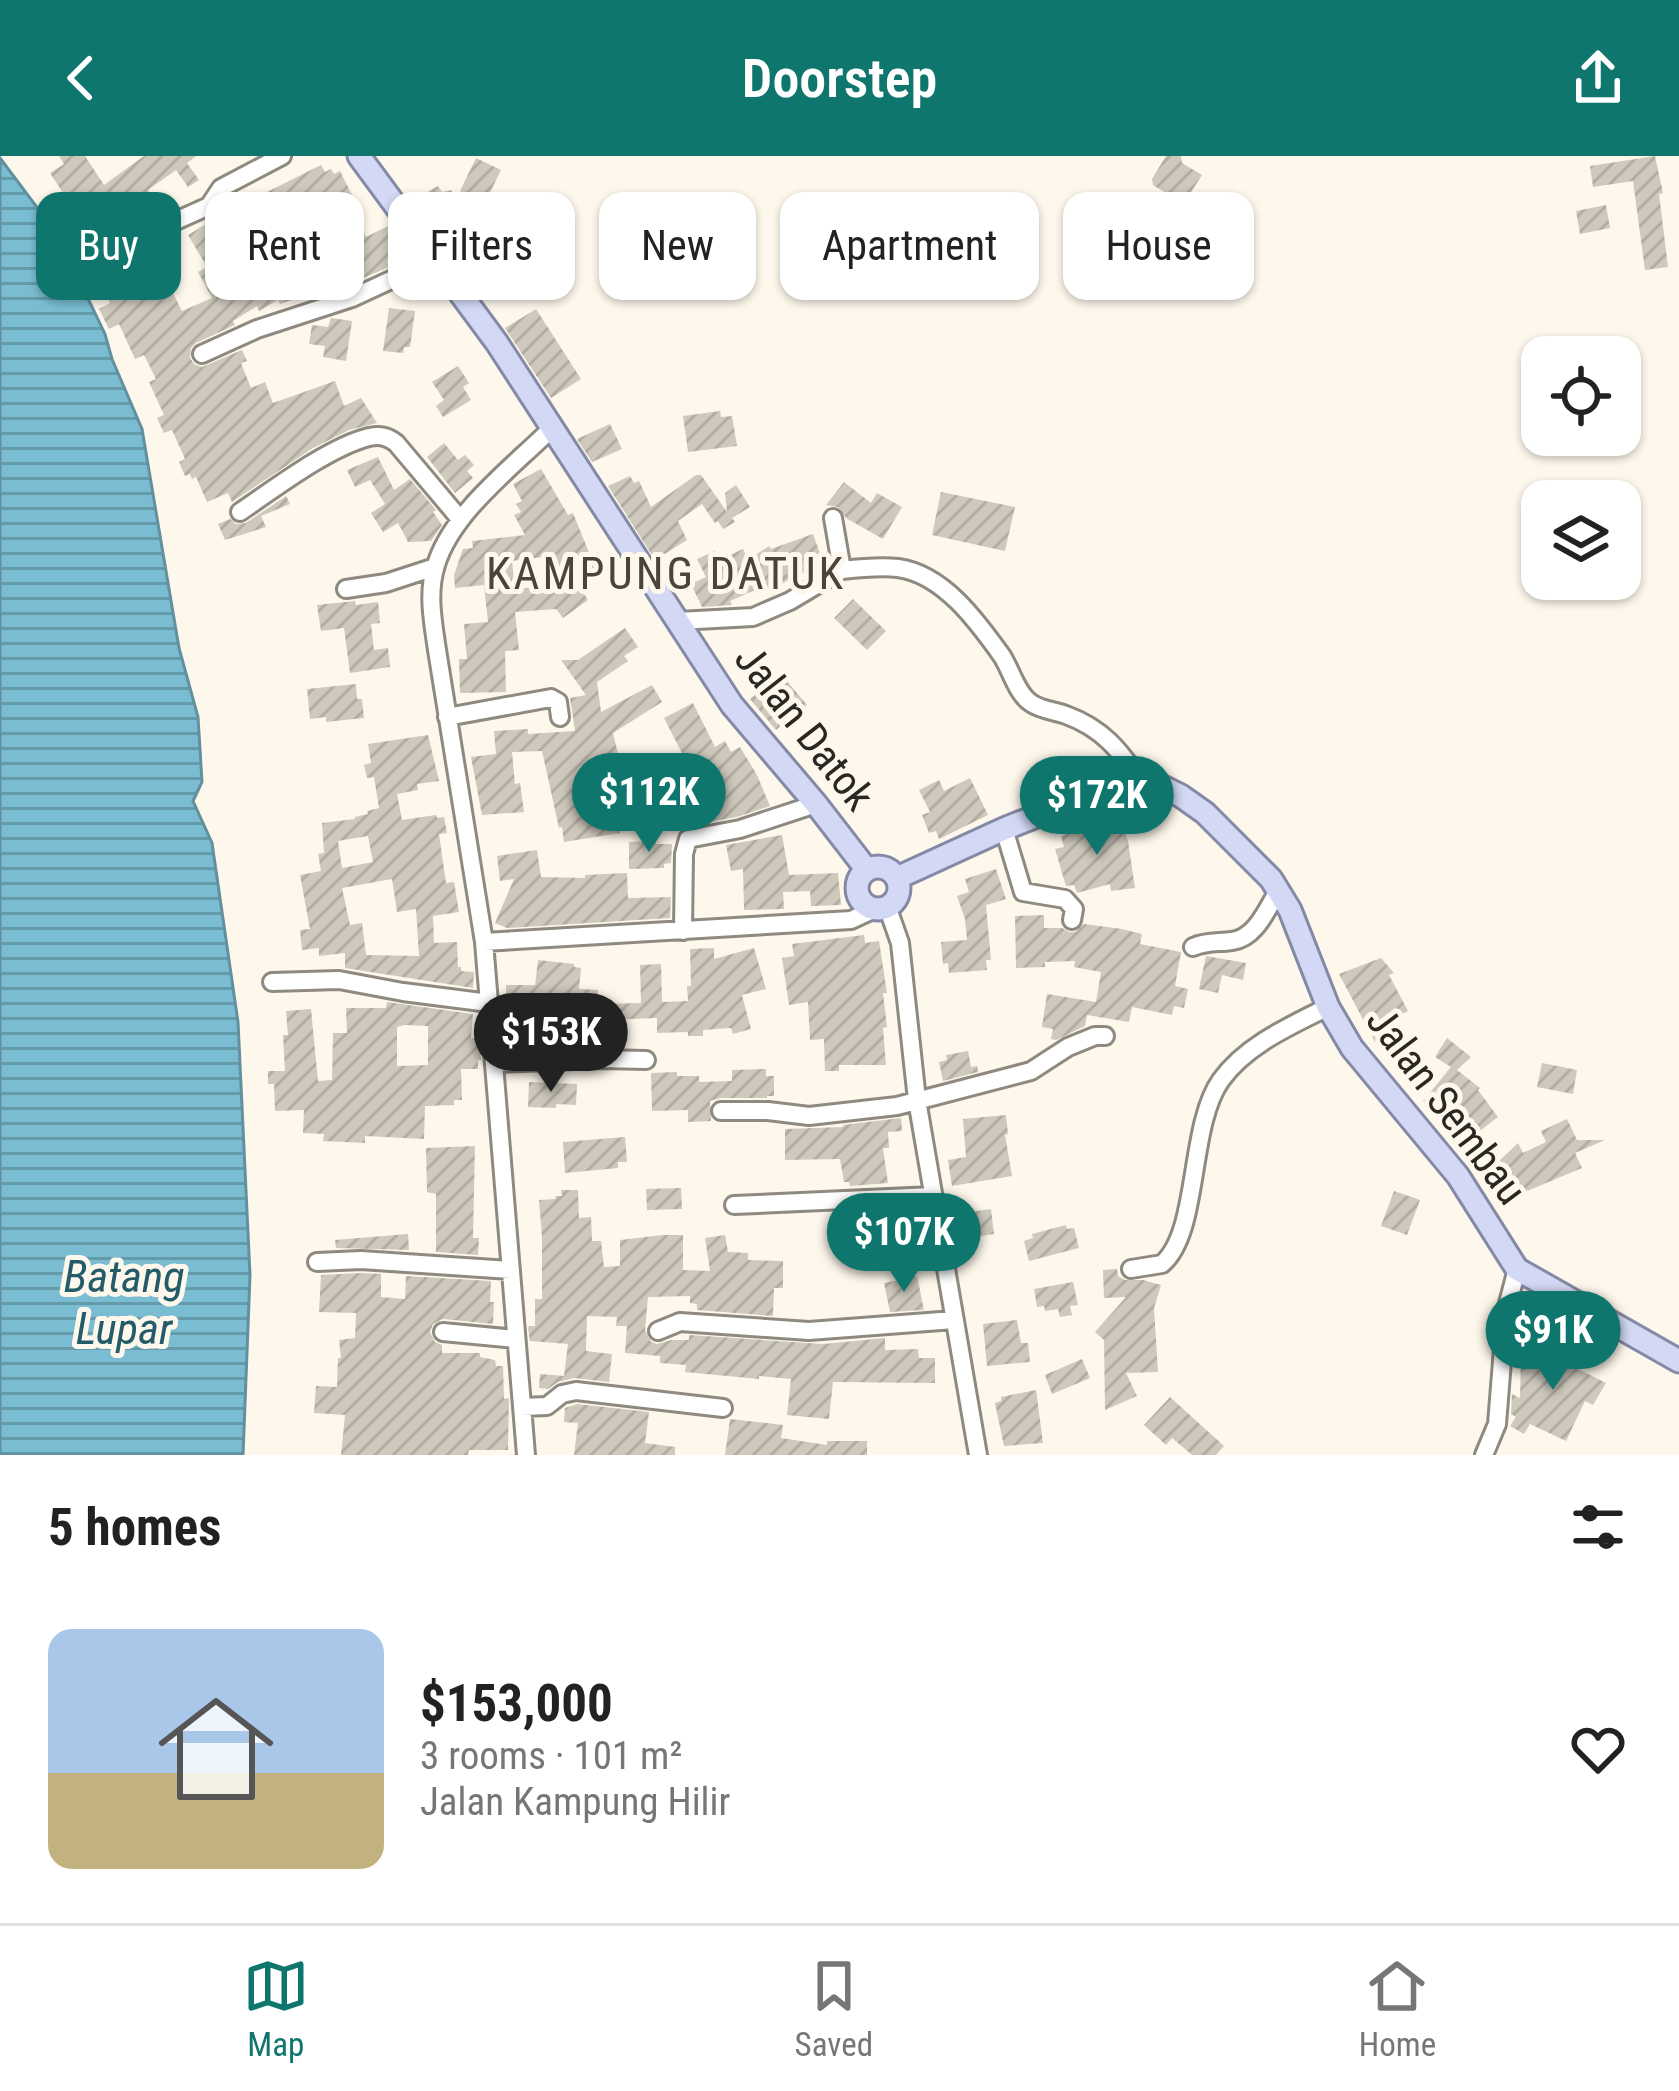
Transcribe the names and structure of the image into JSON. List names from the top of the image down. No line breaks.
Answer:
{"streets":{"main road":["Jalan Datok","Jalan Sembau"]},"districts":["KAMPUNG DATUK"],"water":["Batang Lupar"],"page":{"header":"Doorstep","chip":["Buy","Rent","Filters","New","Apartment","House"],"price":["$112K","$172K","$153K","$107K","$91K"],"heading":"5 homes","list":[{"name":"$153,000","note":"3 rooms · 101 m² · Jalan Kampung Hilir"}],"tabs":["Map","Saved","Home"]}}
